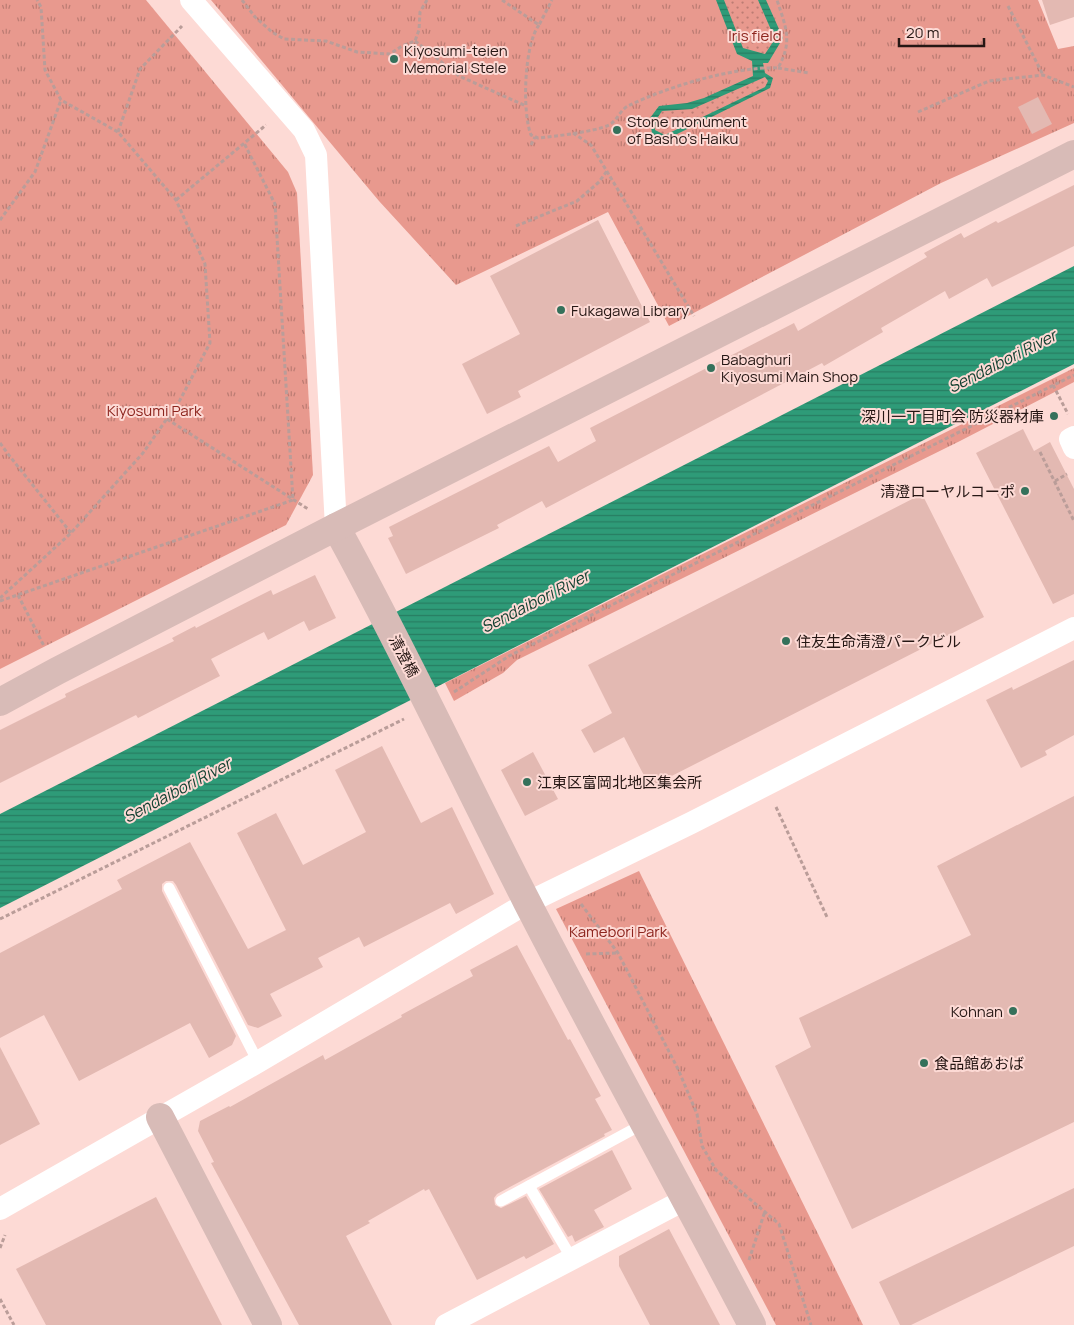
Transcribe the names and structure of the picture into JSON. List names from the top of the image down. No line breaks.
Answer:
{"streets":{"street":["清澄橋"]},"water":["Sendaibori River"],"parks":["Iris field","Kiyosumi Park","Kamebori Park"],"places":["Kiyosumi-teien Memorial Stele","Stone monument of Basho’s Haiku","Fukagawa Library","Babaghuri Kiyosumi Main Shop","深川一丁目町会 防災器材庫","清澄ローヤルコーポ","住友生命清澄パークビル","江東区富岡北地区集会所","Kohnan","食品館あおば"],"scale_bar":"20 m"}
